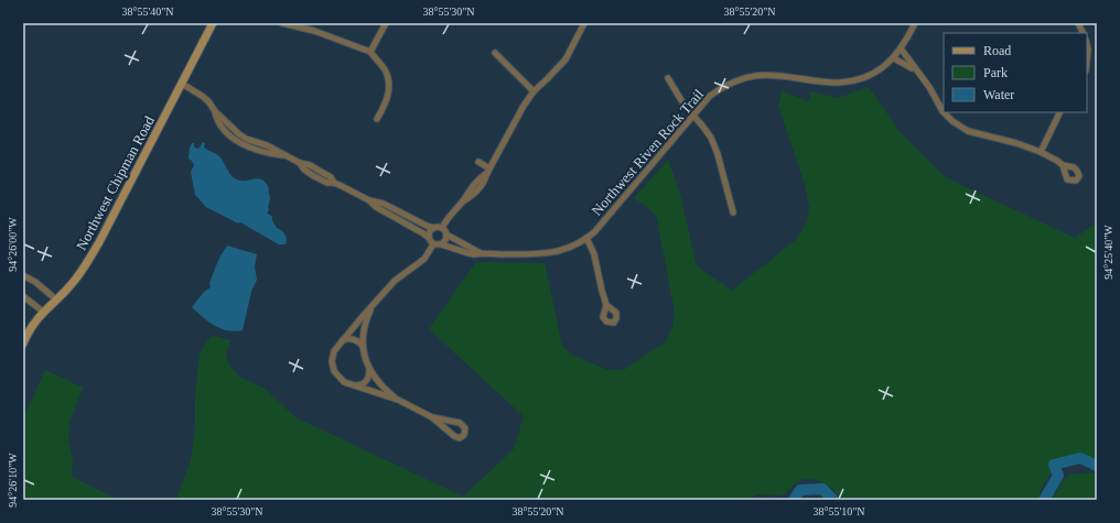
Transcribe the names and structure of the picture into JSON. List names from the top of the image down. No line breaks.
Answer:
{"streets":{"main road":["Northwest Chipman Road"],"street":["Northwest Riven Rock Trail"]},"legend":["Road","Park","Water"],"coordinates":["38°55'40\"N","38°55'30\"N","38°55'20\"N","94°26'00\"W","94°25'40\"W","94°26'10\"W","38°55'10\"N"]}
